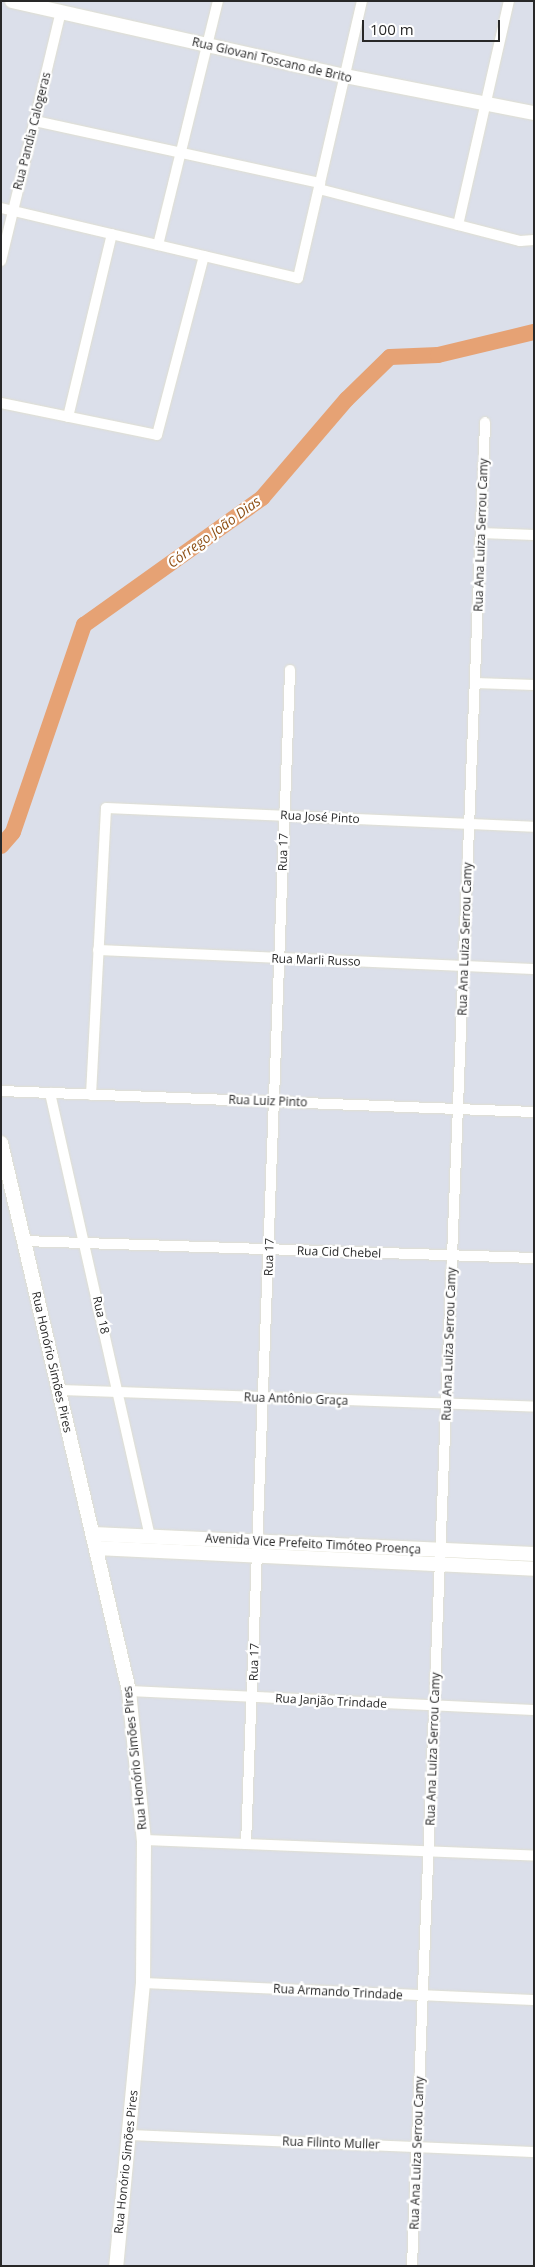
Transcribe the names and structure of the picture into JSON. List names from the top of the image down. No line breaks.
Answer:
{"streets":{"main road":["Rua Giovani Toscano de Brito","Rua Honório Simões Pires","Avenida Vice Prefeito Timóteo Proença"],"street":["Rua Pandia Calogeras","Rua Ana Luiza Serrou Camy","Rua José Pinto","Rua 17","Rua Marli Russo","Rua Luiz Pinto","Rua Cid Chebel","Rua 18","Rua Antônio Graça","Rua Janjão Trindade","Rua Armando Trindade","Rua Filinto Muller"]},"crossings":[["Rua Giovani Toscano de Brito","Rua Pandia Calogeras"],["Rua Ana Luiza Serrou Camy","Rua José Pinto"],["Rua Ana Luiza Serrou Camy","Rua Marli Russo"],["Rua Ana Luiza Serrou Camy","Rua Luiz Pinto"],["Rua Ana Luiza Serrou Camy","Rua Cid Chebel"],["Rua Ana Luiza Serrou Camy","Rua Antônio Graça"],["Rua Ana Luiza Serrou Camy","Avenida Vice Prefeito Timóteo Proença"],["Rua Ana Luiza Serrou Camy","Rua Janjão Trindade"],["Rua Ana Luiza Serrou Camy","Rua Armando Trindade"],["Rua Ana Luiza Serrou Camy","Rua Filinto Muller"],["Rua José Pinto","Rua 17"],["Rua José Pinto","Rua Marli Russo"],["Rua 17","Rua Marli Russo"],["Rua 17","Rua Luiz Pinto"],["Rua 17","Rua Cid Chebel"],["Rua 17","Rua Antônio Graça"],["Rua 17","Avenida Vice Prefeito Timóteo Proença"],["Rua 17","Rua Janjão Trindade"],["Rua Luiz Pinto","Rua 18"],["Rua Cid Chebel","Rua 18"],["Rua Cid Chebel","Rua Honório Simões Pires"],["Rua 18","Rua Antônio Graça"],["Rua 18","Avenida Vice Prefeito Timóteo Proença"],["Rua Honório Simões Pires","Rua Antônio Graça"],["Rua Honório Simões Pires","Avenida Vice Prefeito Timóteo Proença"],["Rua Honório Simões Pires","Rua Janjão Trindade"],["Rua Honório Simões Pires","Rua Armando Trindade"],["Rua Honório Simões Pires","Rua Filinto Muller"]],"water":["Córrego João Dias"],"scale_bar":"100 m"}
